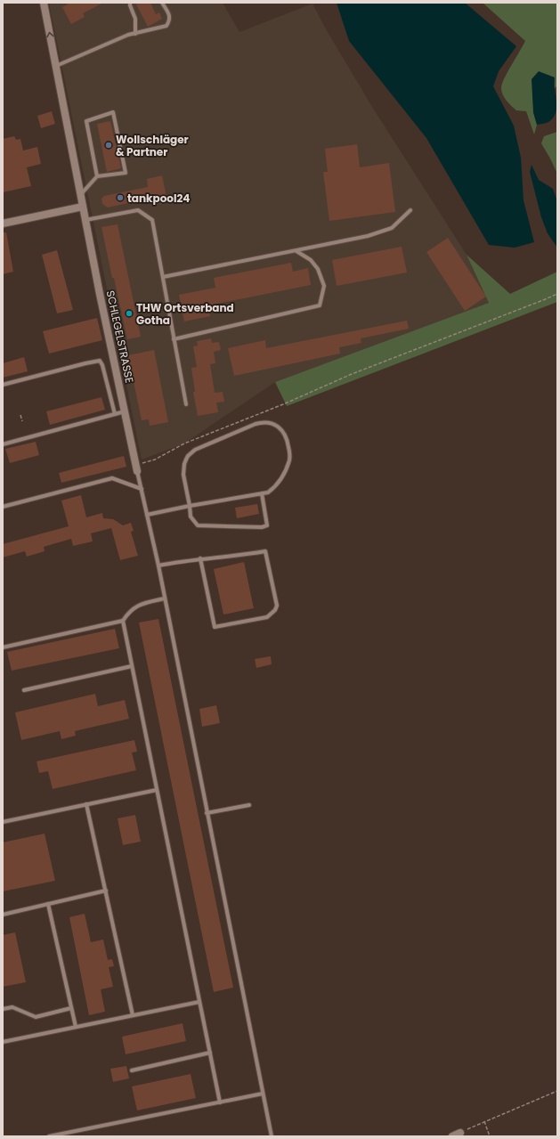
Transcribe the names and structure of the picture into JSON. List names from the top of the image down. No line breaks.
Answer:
{"streets":{"street":["SCHLEGELSTRASSE"]},"places":["Wollschläger & Partner","tankpool24","THW Ortsverband Gotha"]}
